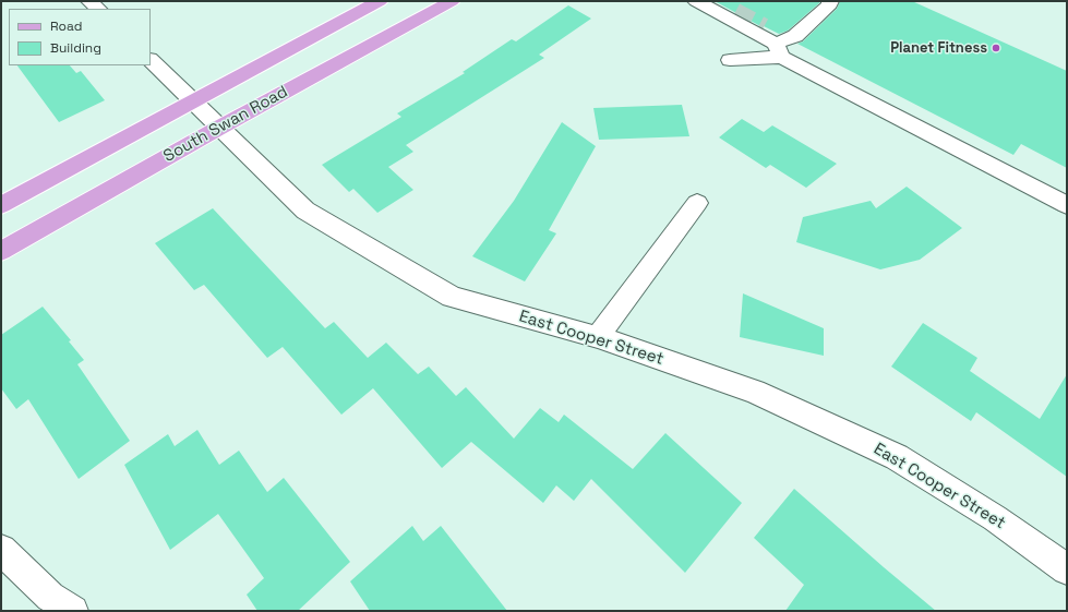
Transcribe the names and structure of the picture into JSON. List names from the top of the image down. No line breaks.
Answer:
{"streets":{"main road":["South Swan Road"],"street":["East Cooper Street"]},"crossings":[["South Swan Road","East Cooper Street"]],"places":["Planet Fitness"],"legend":["Road","Building"]}
